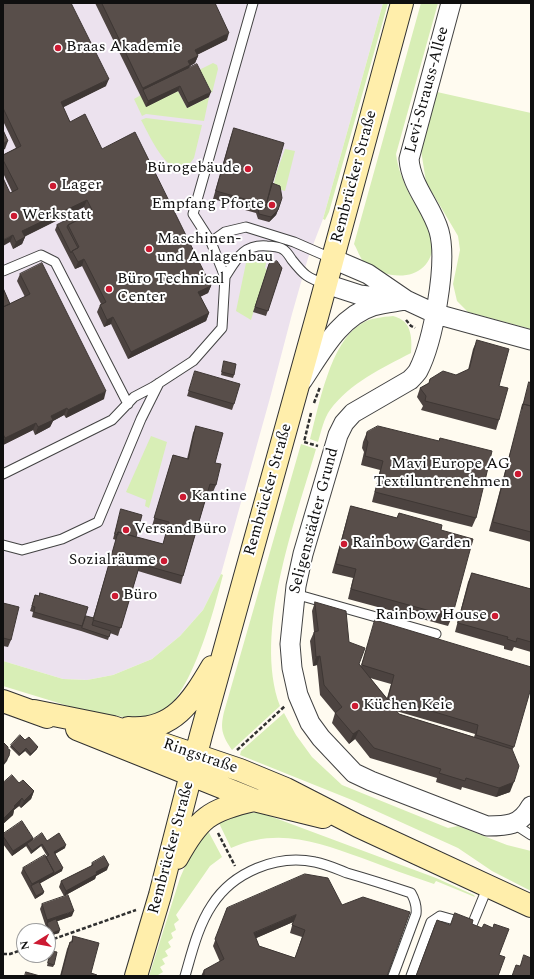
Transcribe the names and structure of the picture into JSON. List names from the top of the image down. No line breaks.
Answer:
{"streets":{"main road":["Rembrücker Straße","Ringstraße"],"street":["Levi-Strauss-Allee","Seligenstädter Grund"]},"crossings":[["Levi-Strauss-Allee","Seligenstädter Grund"],["Rembrücker Straße","Ringstraße"]],"places":["Braas Akademie","Bürogebäude","Lager","Empfang Pforte","Werkstatt","Maschinen- und Anlagenbau","Büro Technical Center","Mavi Europe AG Textiluntrenehmen","Kantine","VersandBüro","Rainbow Garden","Sozialräume","Büro","Rainbow House","Küchen Keie"],"north":"left"}
